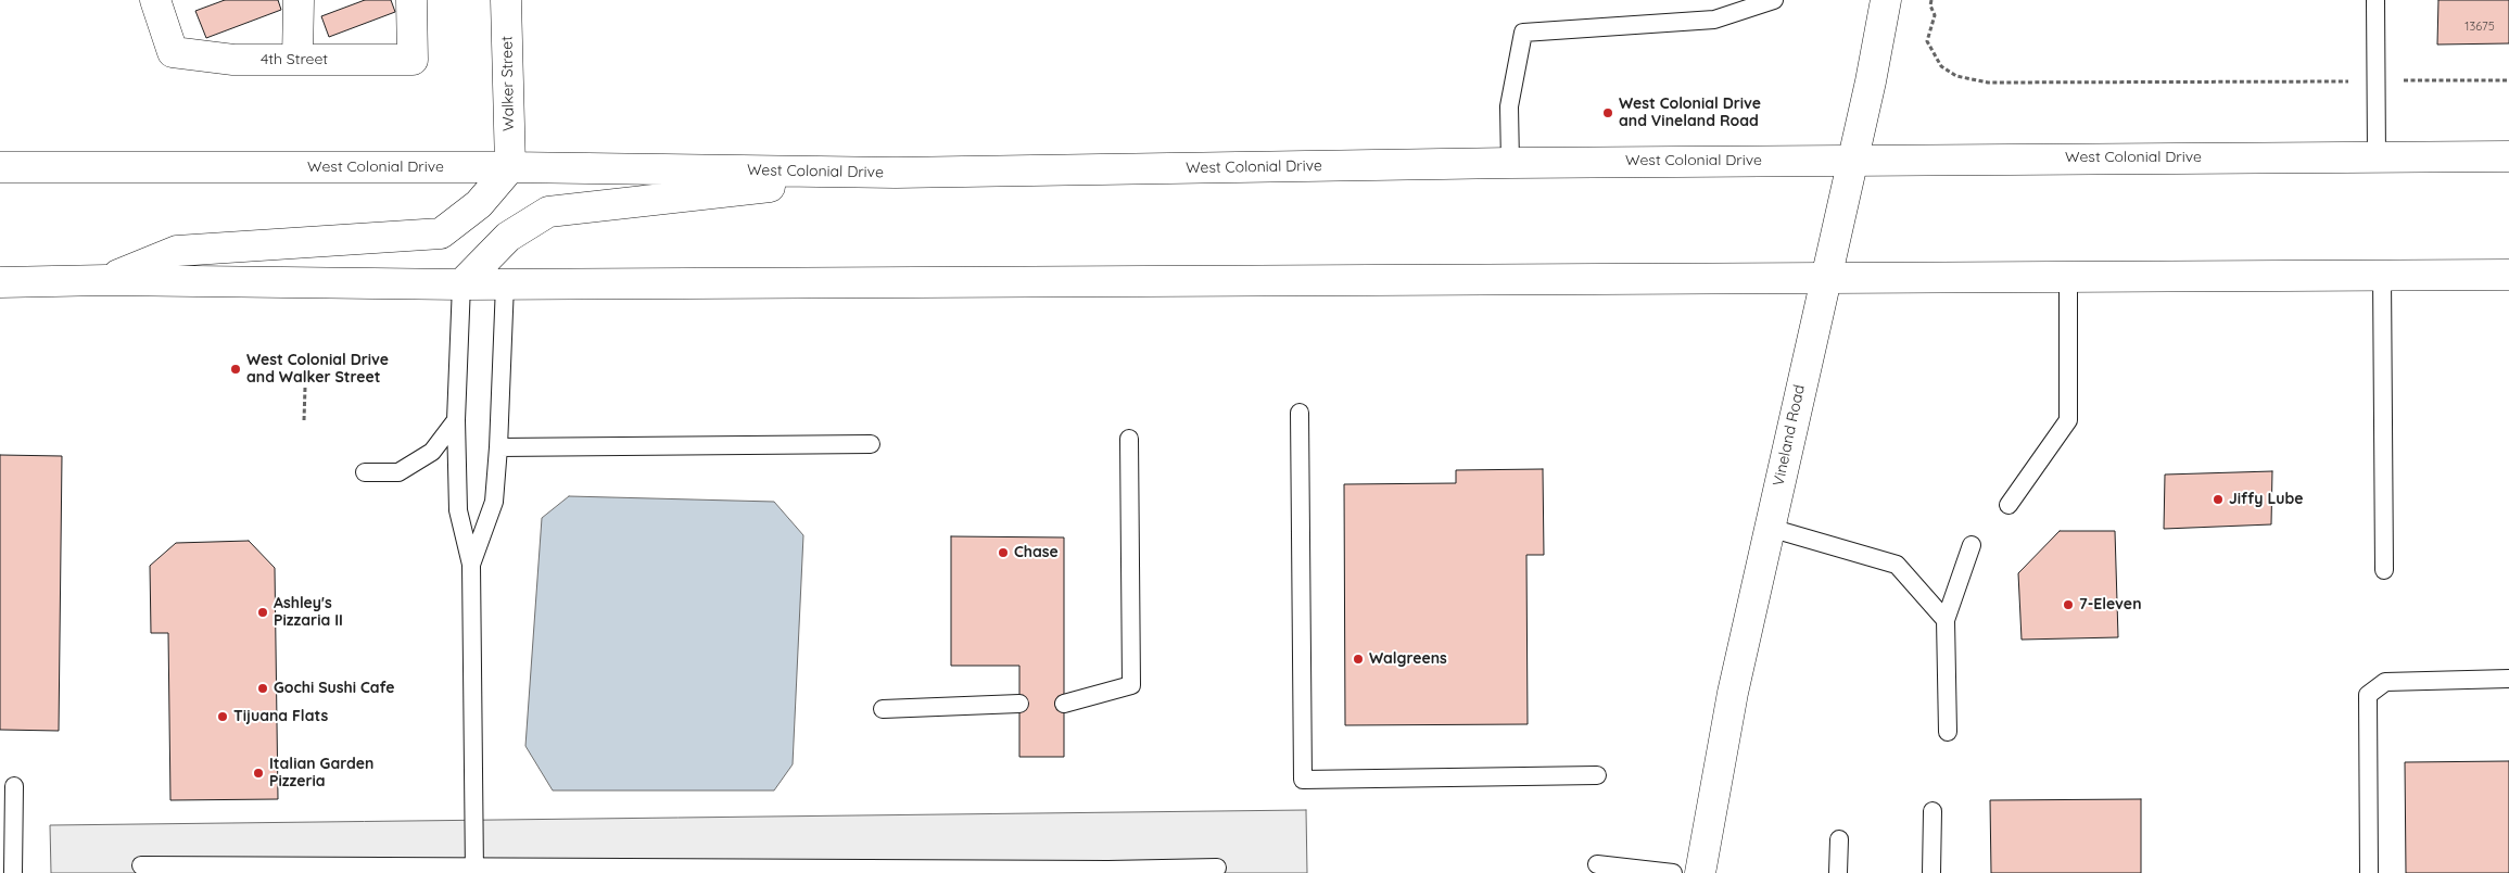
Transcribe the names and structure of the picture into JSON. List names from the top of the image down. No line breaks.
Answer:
{"streets":{"main road":["4th Street","Walker Street","West Colonial Drive","Vineland Road"]},"crossings":[["Walker Street","West Colonial Drive"],["West Colonial Drive","Vineland Road"]],"places":["West Colonial Drive and Vineland Road","West Colonial Drive and Walker Street","Jiffy Lube","Chase","7-Eleven","Ashley's Pizzaria II","Walgreens","Gochi Sushi Cafe","Tijuana Flats","Italian Garden Pizzeria"],"house_numbers":["13675"]}
